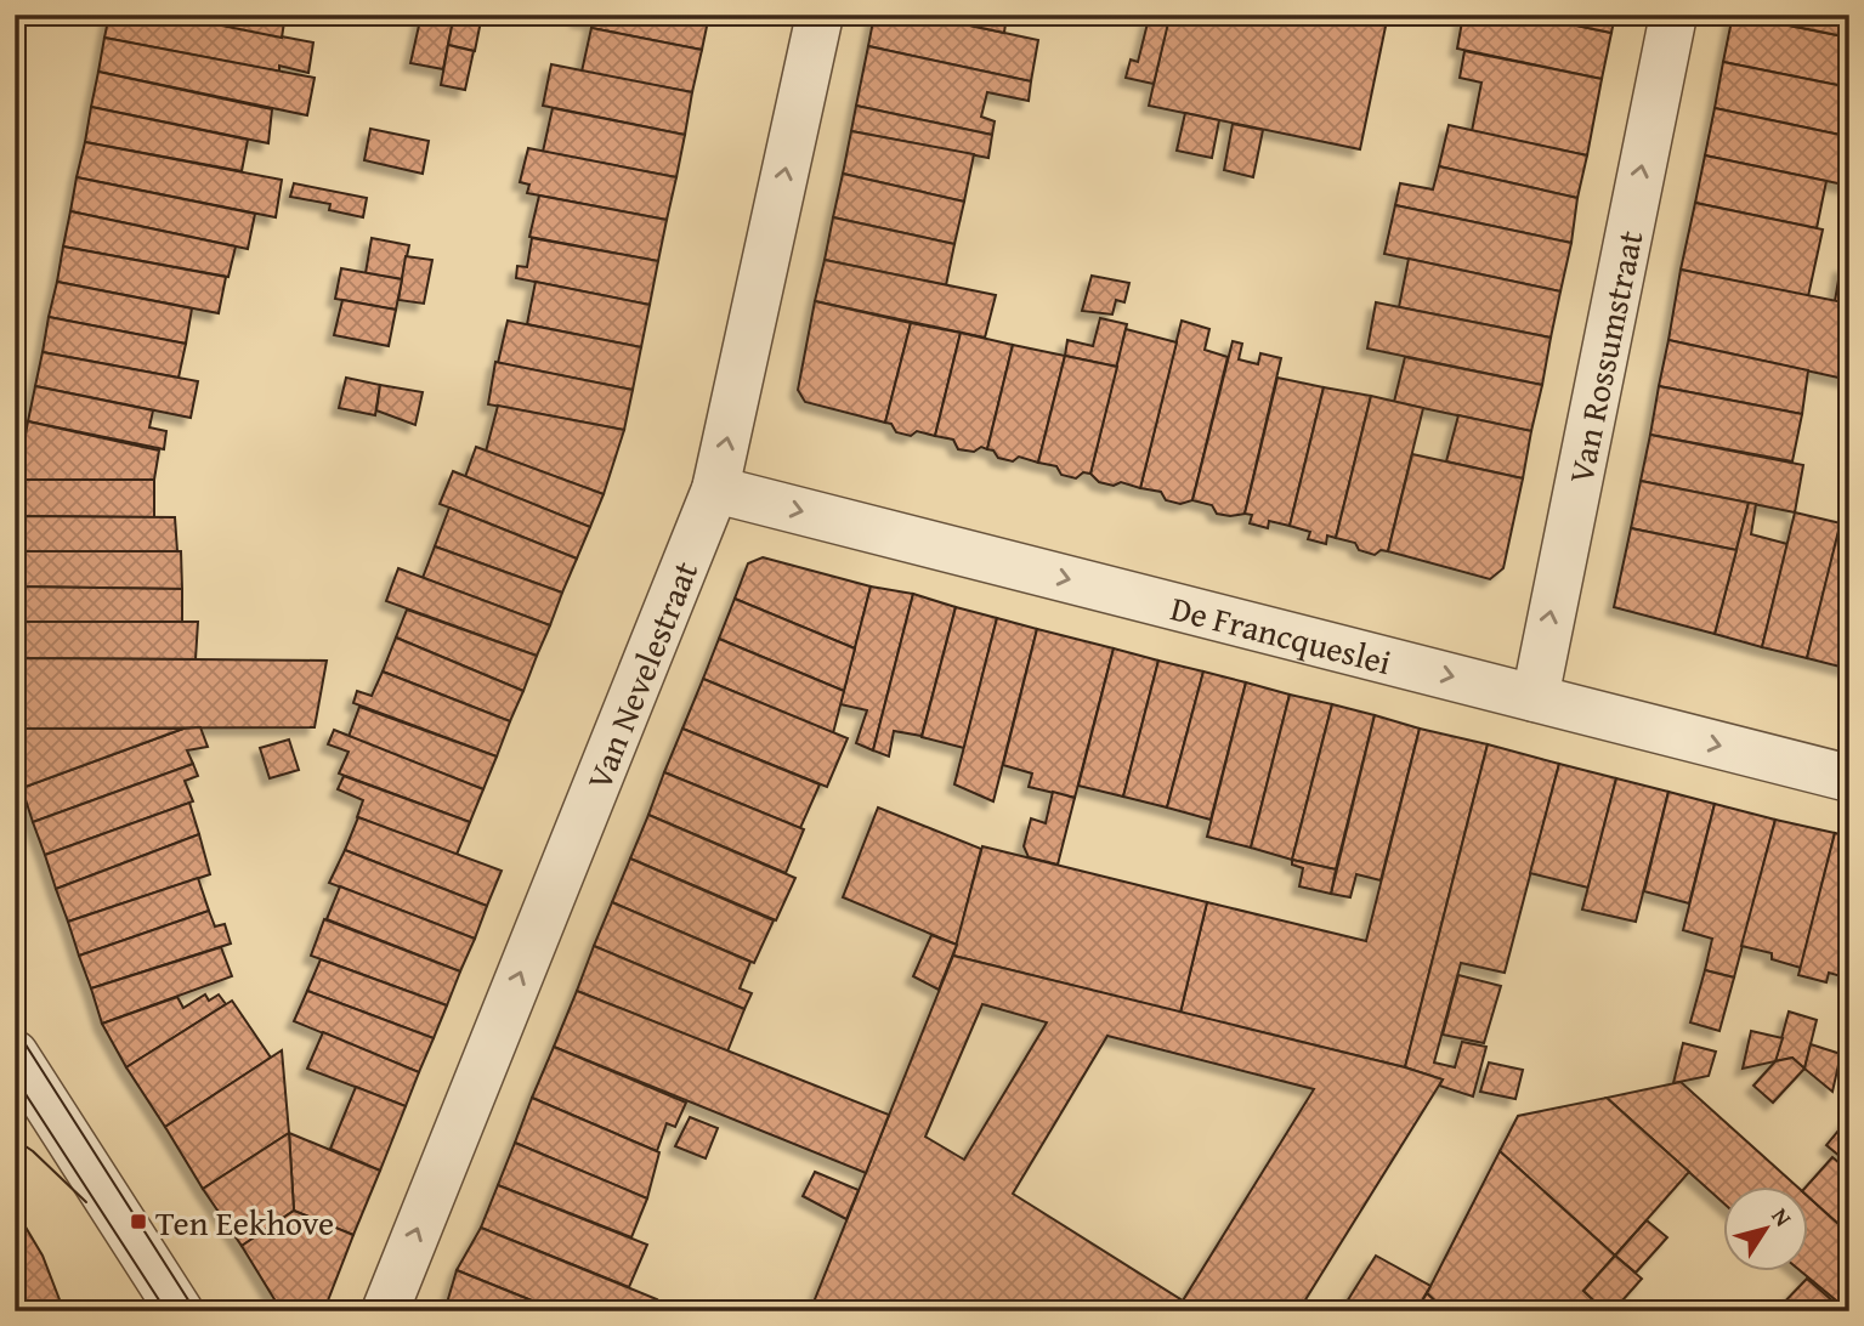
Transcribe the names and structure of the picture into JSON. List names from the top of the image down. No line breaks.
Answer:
{"streets":{"street":["Van Rossumstraat","De Francqueslei","Van Nevelestraat"]},"crossings":[["Van Rossumstraat","De Francqueslei"],["De Francqueslei","Van Nevelestraat"]],"one_way":["Van Rossumstraat","De Francqueslei","Van Nevelestraat"],"places":{"transit":["Ten Eekhove"]},"north":"top right"}
